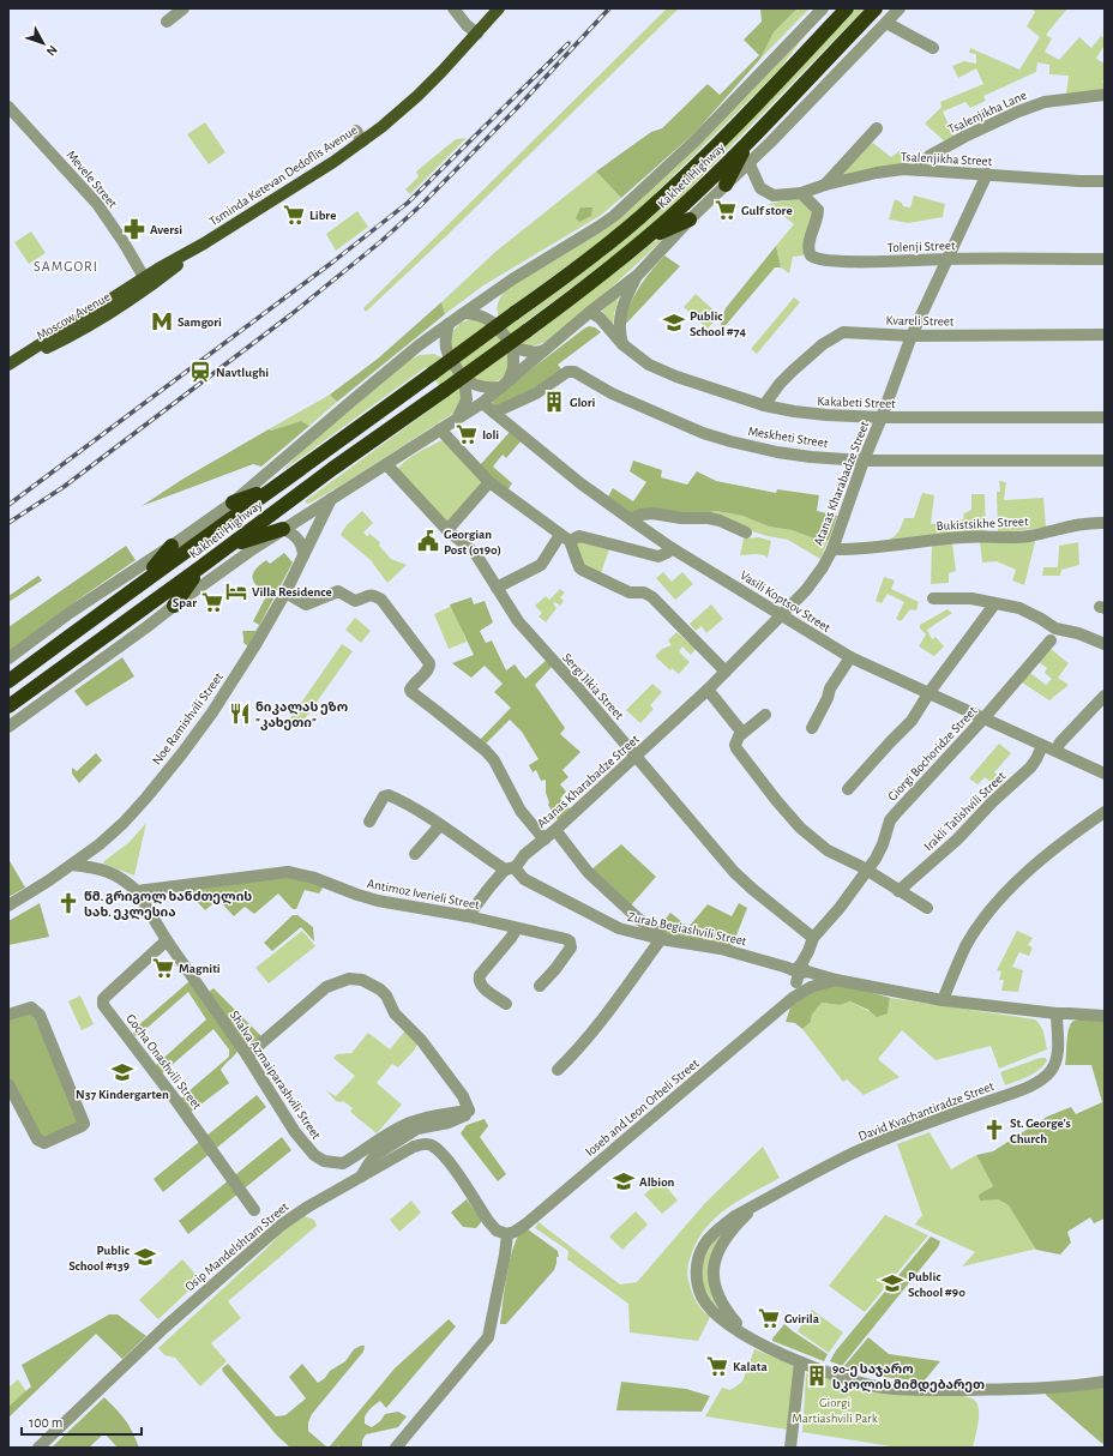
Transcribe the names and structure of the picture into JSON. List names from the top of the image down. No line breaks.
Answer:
{"streets":{"highway":["Kakheti Highway"],"main road":["Tsminda Ketevan Dedoflis Avenue","Moscow Avenue"],"street":["Tsalenjikha Lane","Tsalenjikha Street","Mevele Street","Tolenji Street","Kvareli Street","Kakabeti Street","Meskheti Street","Atanas Kharabadze Street","Bukistsikhe Street","Vasili Koptsov Street","Sergi Jikia Street","Noe Ramishvili Street","Giorgi Bochoridze Street","Irakli Tatishvili Street","Antimoz Iverieli Street","Zurab Begiashvili Street","Gocha Onashvili Street","Shalva Azmaiparashvili Street","Ioseb and Leon Orbeli Street","David Kvachantiradze Street","Osip Mandelshtam Street"]},"crossings":[["Tsalenjikha Lane","Tsalenjikha Street"],["Tsalenjikha Street","Tolenji Street"],["Tsalenjikha Street","Atanas Kharabadze Street"],["Tsminda Ketevan Dedoflis Avenue","Mevele Street"],["Tsminda Ketevan Dedoflis Avenue","Moscow Avenue"],["Mevele Street","Moscow Avenue"],["Tolenji Street","Atanas Kharabadze Street"],["Kvareli Street","Kakabeti Street"],["Kvareli Street","Atanas Kharabadze Street"],["Kakabeti Street","Atanas Kharabadze Street"],["Meskheti Street","Atanas Kharabadze Street"],["Meskheti Street","Vasili Koptsov Street"],["Atanas Kharabadze Street","Bukistsikhe Street"],["Atanas Kharabadze Street","Vasili Koptsov Street"],["Atanas Kharabadze Street","Sergi Jikia Street"],["Atanas Kharabadze Street","Antimoz Iverieli Street"],["Atanas Kharabadze Street","Zurab Begiashvili Street"],["Vasili Koptsov Street","Giorgi Bochoridze Street"],["Vasili Koptsov Street","Irakli Tatishvili Street"],["Sergi Jikia Street","Giorgi Bochoridze Street"],["Giorgi Bochoridze Street","Zurab Begiashvili Street"],["Giorgi Bochoridze Street","Ioseb and Leon Orbeli Street"],["Antimoz Iverieli Street","Shalva Azmaiparashvili Street"],["Zurab Begiashvili Street","Ioseb and Leon Orbeli Street"],["Gocha Onashvili Street","Shalva Azmaiparashvili Street"],["Ioseb and Leon Orbeli Street","Osip Mandelshtam Street"]],"districts":["SAMGORI"],"parks":["Giorgi Martiashvili Park"],"places":{"supermarket":["Gulf store","Libre","Ioli","Spar","Magniti","Gvirila","Kalata"],"pharmacy":["Aversi"],"metro station":["Samgori"],"school or university":["Public School #74","N37 Kindergarten","Albion","Public School #139","Public School #90"],"station":["Navtlughi"],"building":["Glori","90-ე საჯარო სკოლის მიმდებარეთ"],"public building":["Georgian Post (0190)"],"hotel":["Villa Residence"],"restaurant":["ნიკალას ეზო \"კახეთი\""],"church":["წმ. გრიგოლ ხანძთელის სახ. ეკლესია","St. George's Church"]},"scale_bar":"100 m","north":"bottom right"}
